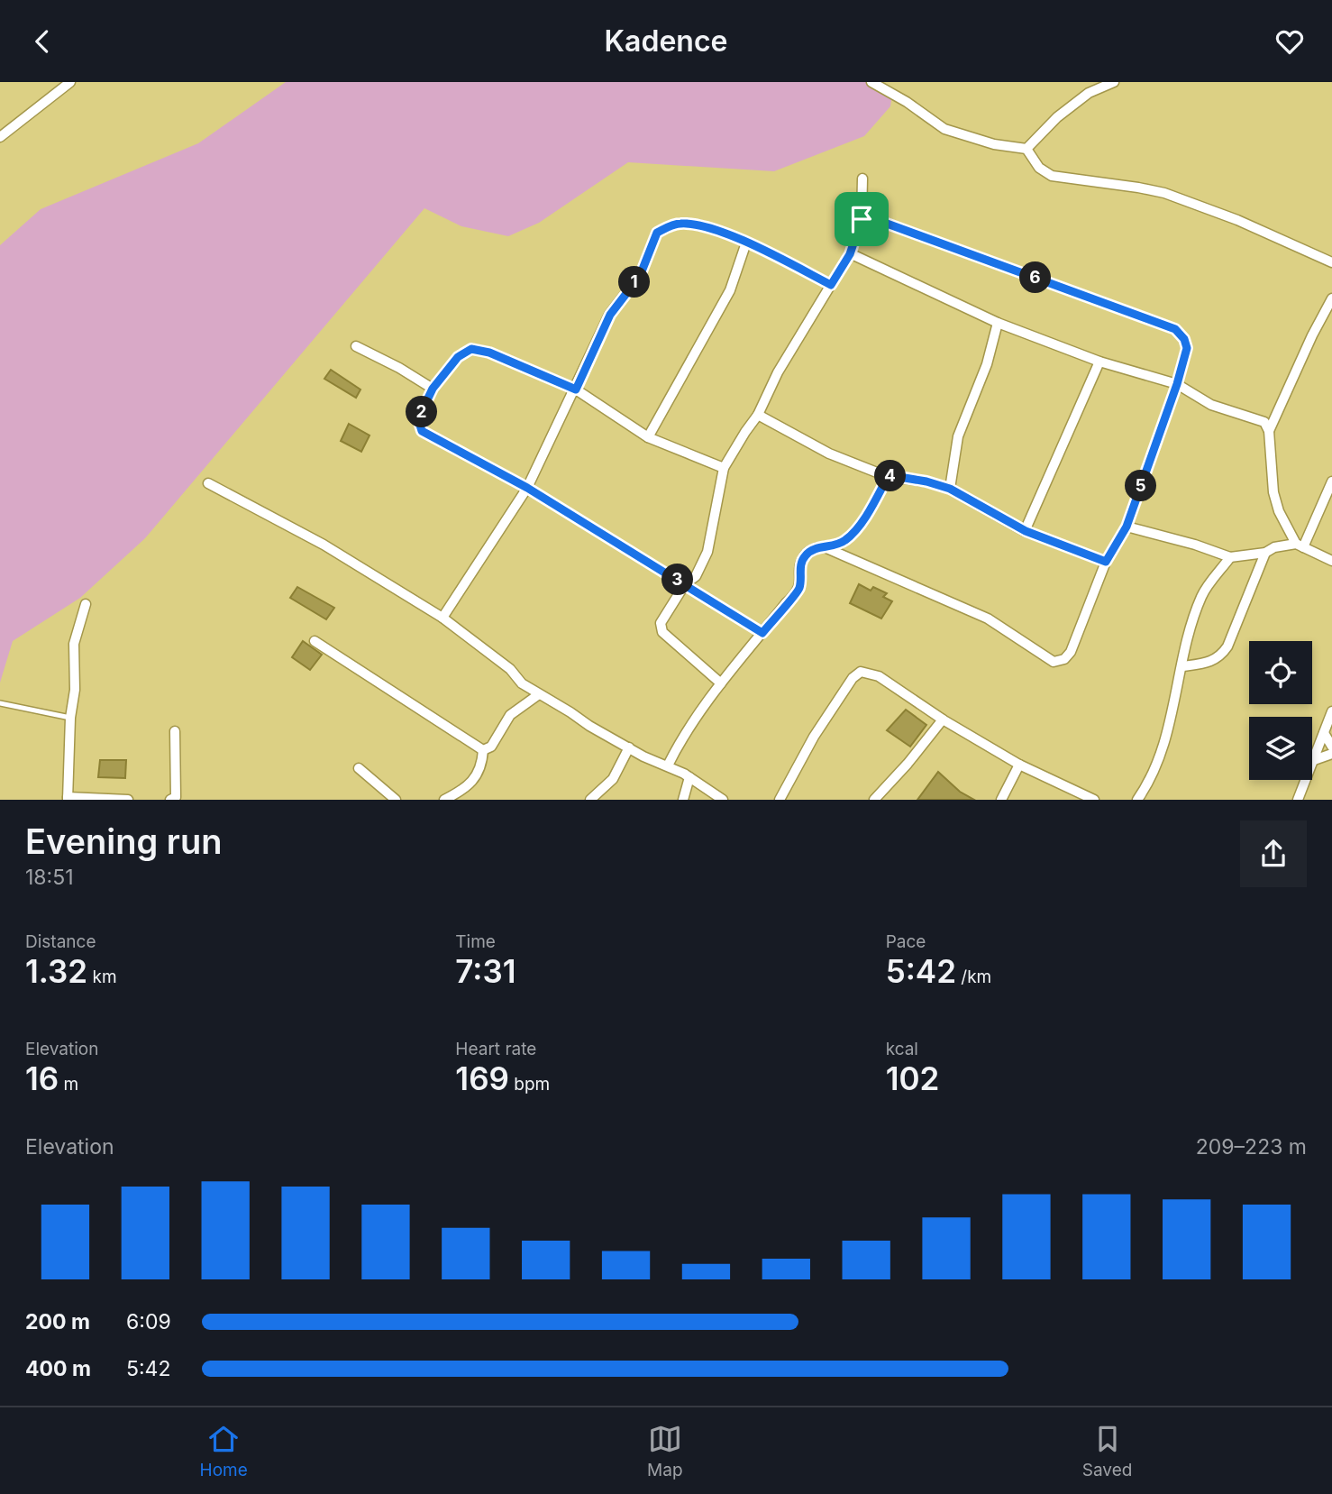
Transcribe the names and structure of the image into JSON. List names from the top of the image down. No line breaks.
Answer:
{"page":{"header":"Kadence","pins":["6","1","2","4","5","3"],"heading":["Evening run","18:51"],"stats":[["Distance","1.32 km"],["Time","7:31"],["Pace","5:42 /km"],["Elevation","16 m"],["Heart rate","169 bpm"],["kcal","102"]],"chart":["Elevation","209–223 m"],"list":[{"name":"200 m","note":"6:09"},{"name":"400 m","note":"5:42"}],"tabs":["Home","Map","Saved"]}}
